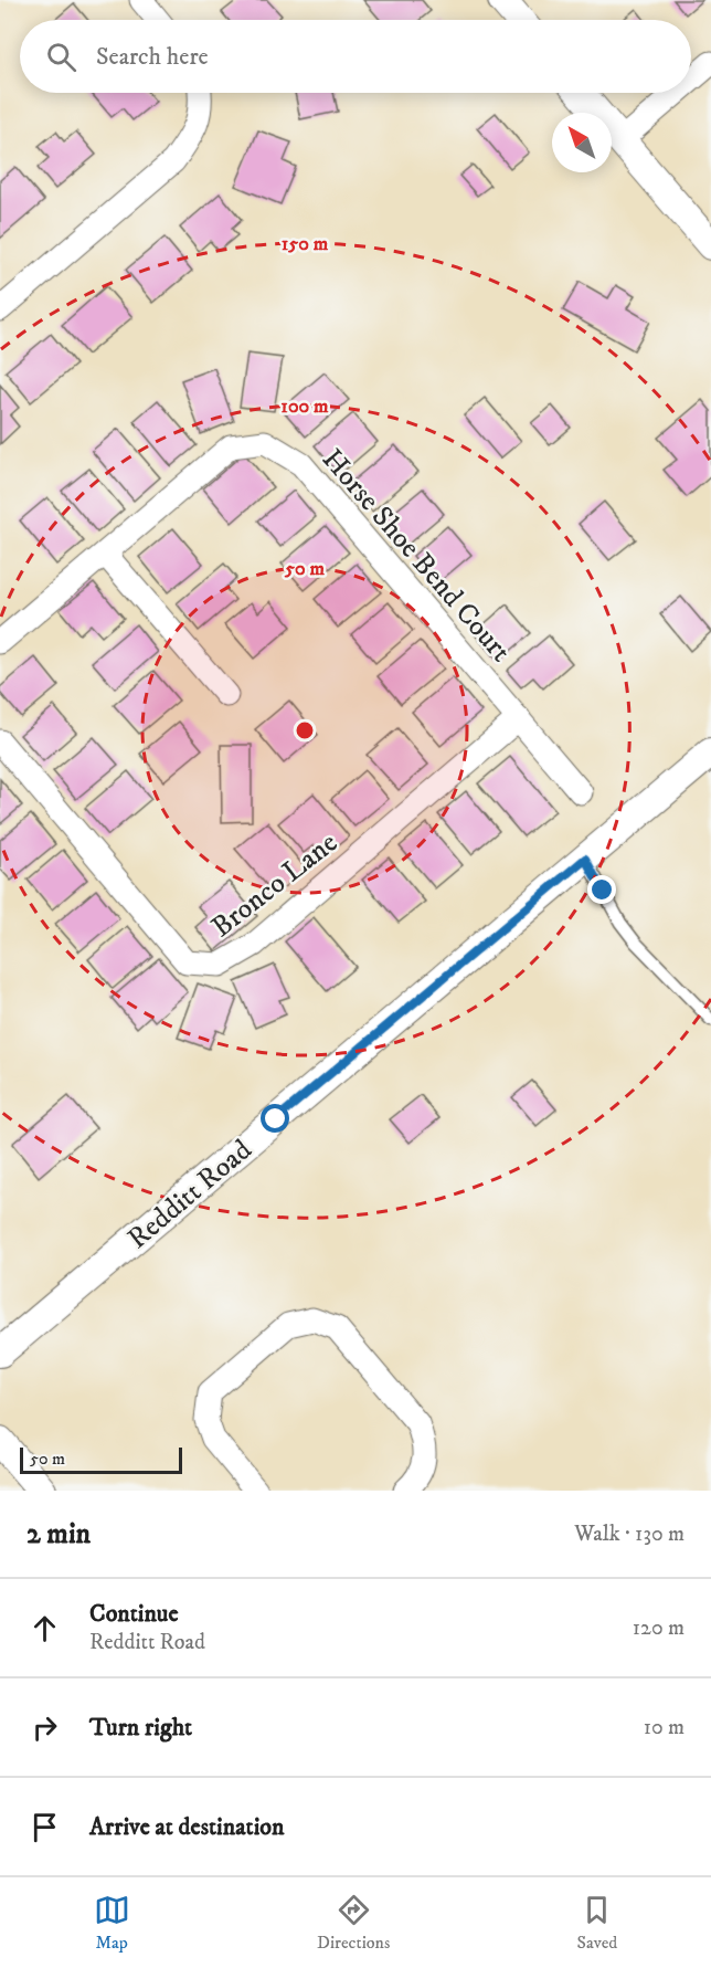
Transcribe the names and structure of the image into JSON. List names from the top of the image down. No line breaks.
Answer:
{"streets":{"street":["Horse Shoe Bend Court","Bronco Lane","Redditt Road"]},"crossings":[["Horse Shoe Bend Court","Bronco Lane"]],"scale_bar":"50 m","north":"top left","page":{"search":"Search here","scale":"50 m","heading":["2 min","Walk · 130 m"],"list":[["Continue","Redditt Road","120 m"],["Turn right","10 m"],"Arrive at destination"],"nav":["Map","Directions","Saved"]},"rings":["150 m","100 m","50 m"]}
